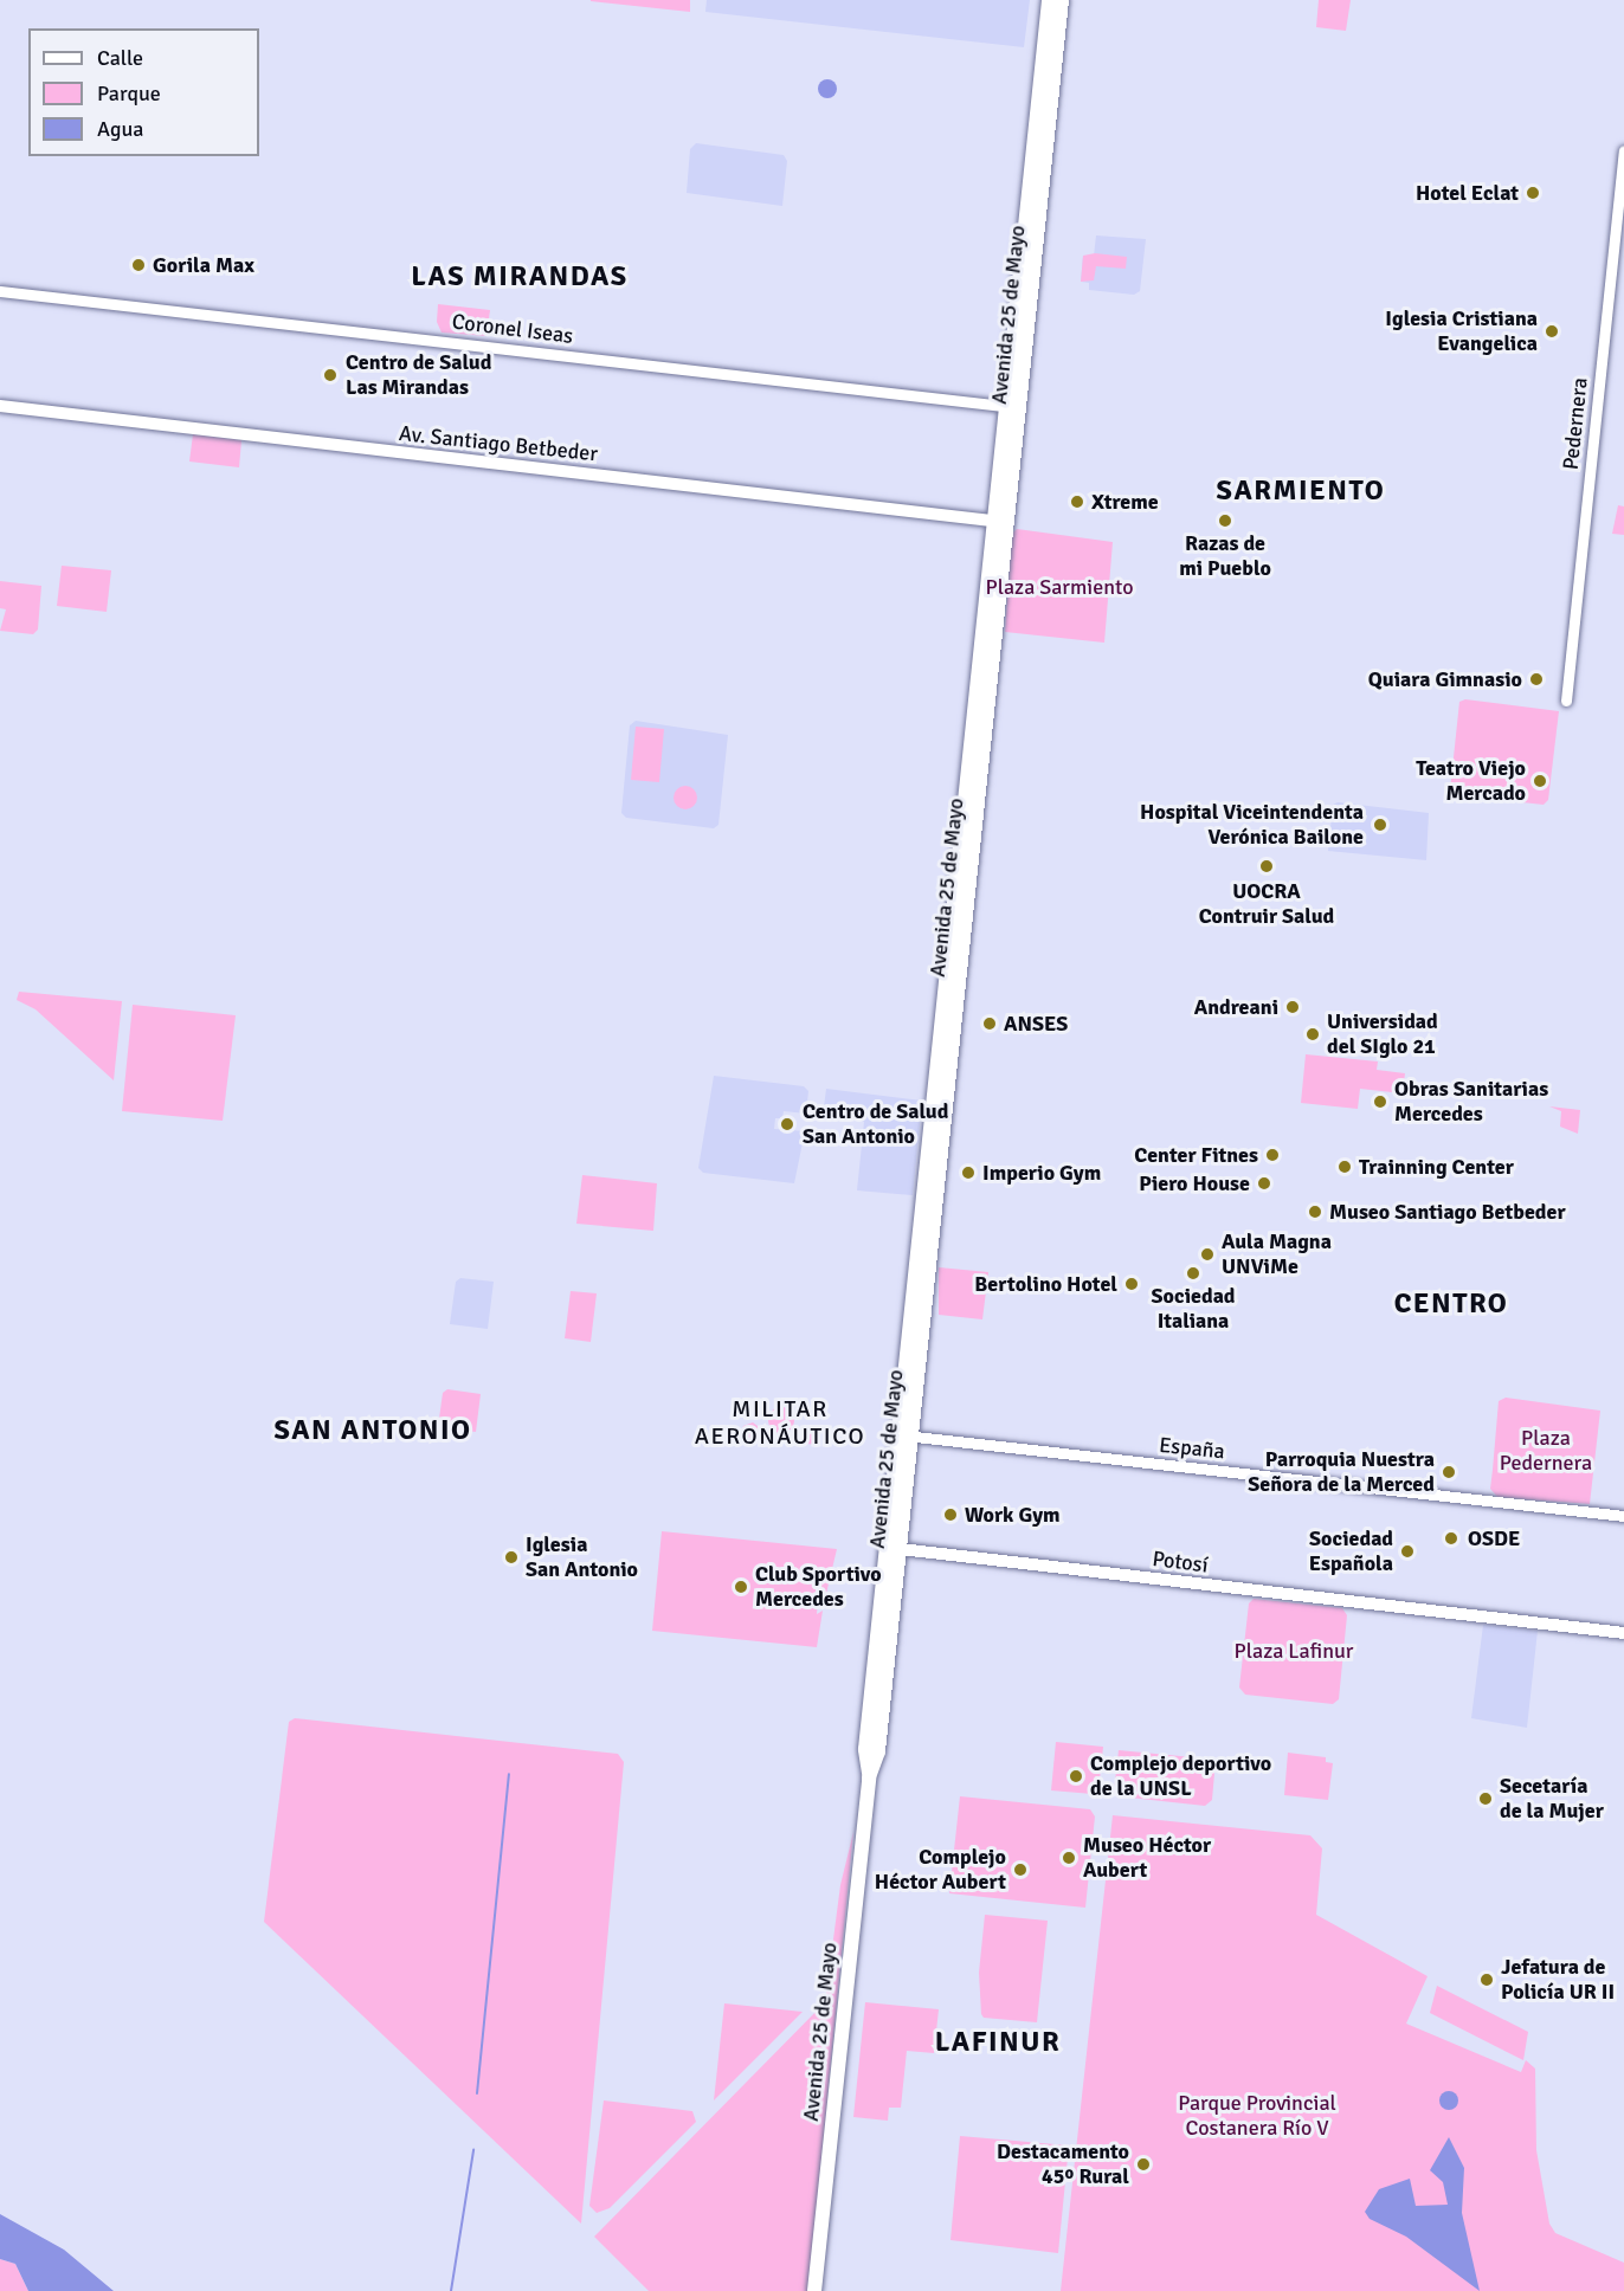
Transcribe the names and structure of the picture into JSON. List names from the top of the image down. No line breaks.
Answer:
{"streets":{"main road":["Avenida 25 de Mayo","Av. Santiago Betbeder","Potosí"],"street":["Coronel Iseas","Pedernera","España"]},"crossings":[["Avenida 25 de Mayo","Coronel Iseas"],["Avenida 25 de Mayo","Av. Santiago Betbeder"],["Avenida 25 de Mayo","España"],["Avenida 25 de Mayo","Potosí"]],"districts":["LAS MIRANDAS","SARMIENTO","CENTRO","MILITAR AERONÁUTICO","SAN ANTONIO","LAFINUR"],"parks":["Plaza Sarmiento","Plaza Pedernera","Plaza Lafinur","Parque Provincial Costanera Río V"],"places":["Hotel Eclat","Gorila Max","Iglesia Cristiana Evangelica","Centro de Salud Las Mirandas","Xtreme","Razas de mi Pueblo","Quiara Gimnasio","Teatro Viejo Mercado","Hospital Viceintendenta Verónica Bailone","UOCRA Contruir Salud","Andreani","ANSES","Universidad del SIglo 21","Obras Sanitarias Mercedes","Centro de Salud San Antonio","Center Fitnes","Trainning Center","Imperio Gym","Piero House","Museo Santiago Betbeder","Aula Magna UNViMe","Sociedad Italiana","Bertolino Hotel","Parroquia Nuestra Señora de la Merced","Work Gym","OSDE","Sociedad Española","Iglesia San Antonio","Club Sportivo Mercedes","Complejo deportivo de la UNSL","Secetaría de la Mujer","Museo Héctor Aubert","Complejo Héctor Aubert","Jefatura de Policía UR II","Destacamento 45º Rural"],"legend":["Calle","Parque","Agua"]}
